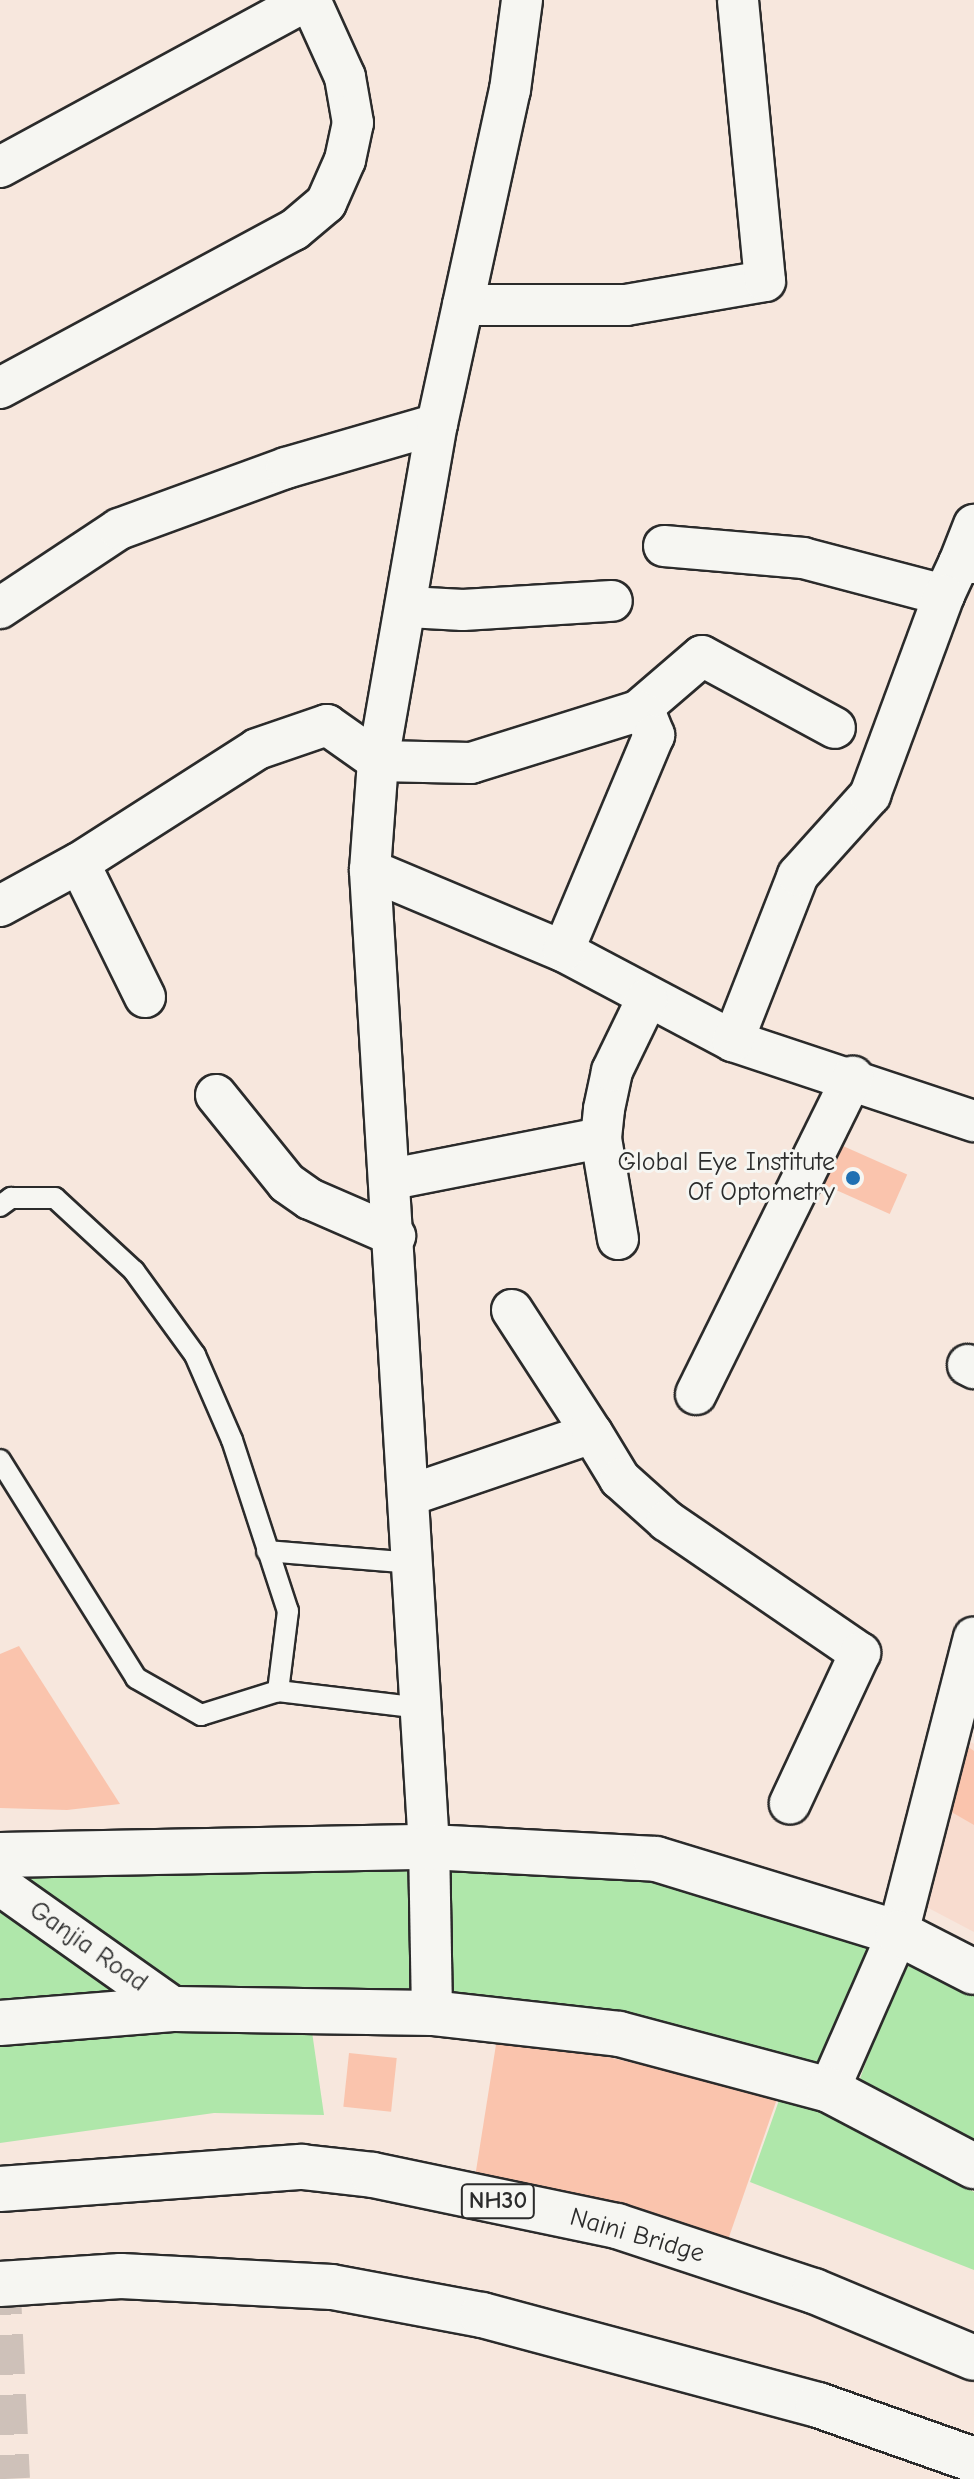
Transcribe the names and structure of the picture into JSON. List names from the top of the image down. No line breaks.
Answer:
{"streets":{"main road":["NH30","Naini Bridge"],"street":["Ganjia Road"]},"places":["Global Eye Institute Of Optometry"]}
